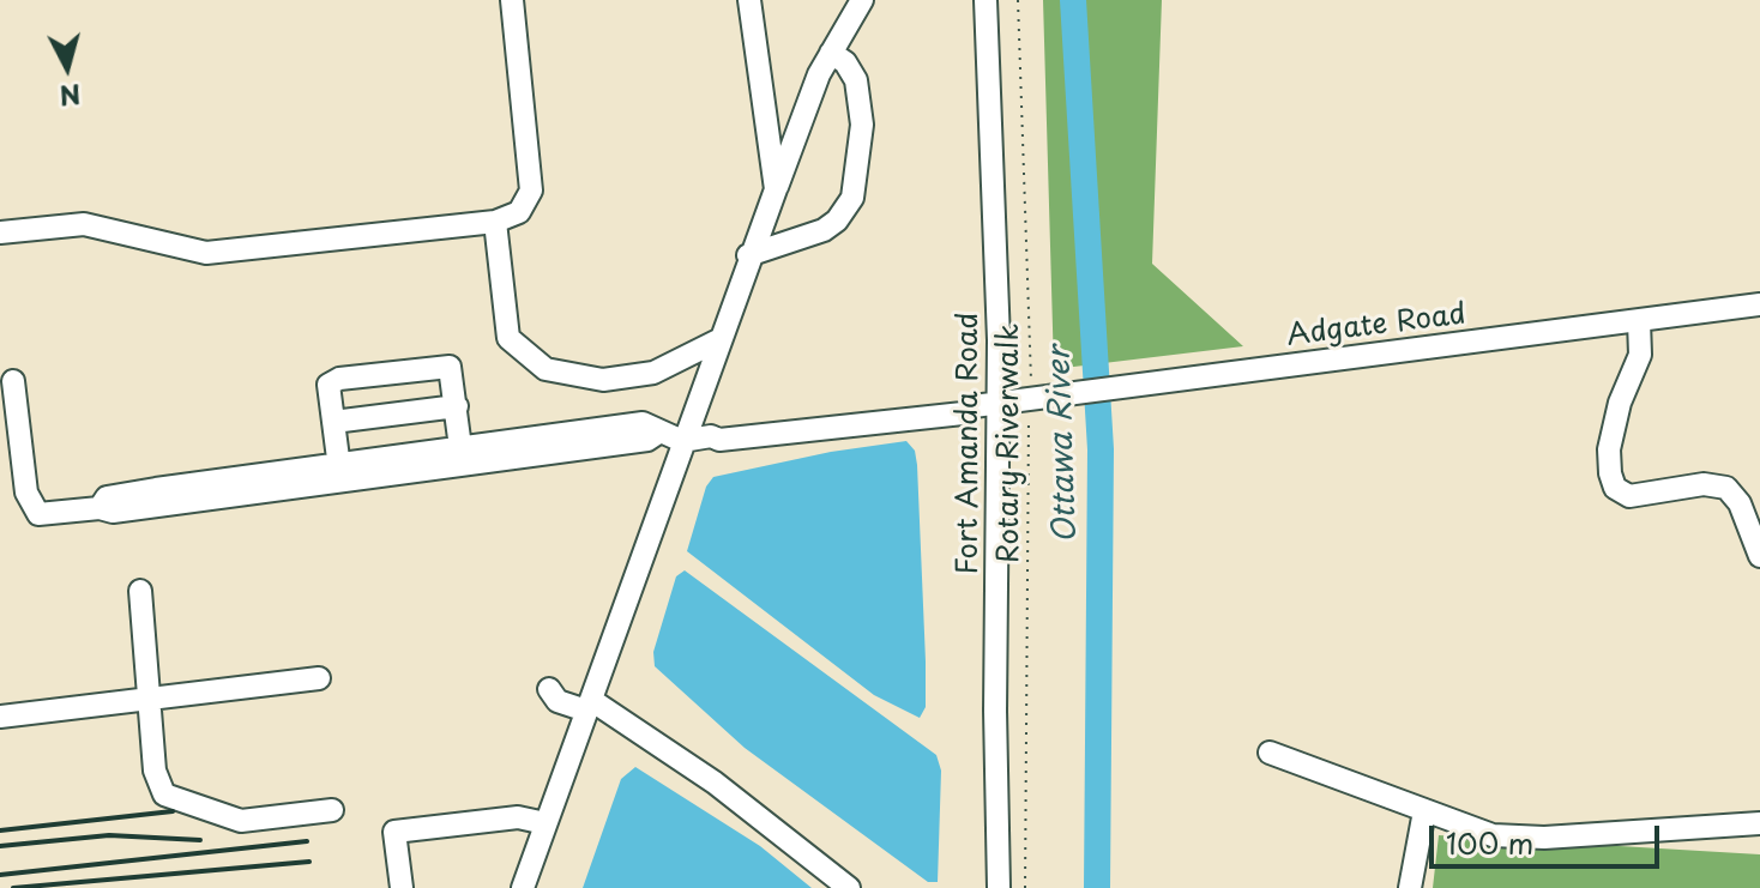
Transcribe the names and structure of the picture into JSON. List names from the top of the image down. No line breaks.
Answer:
{"streets":{"street":["Adgate Road","Fort Amanda Road"],"path":["Rotary Riverwalk"]},"crossings":[["Adgate Road","Fort Amanda Road"],["Adgate Road","Rotary Riverwalk"]],"water":["Ottawa River"],"scale_bar":"100 m","north":"bottom"}
